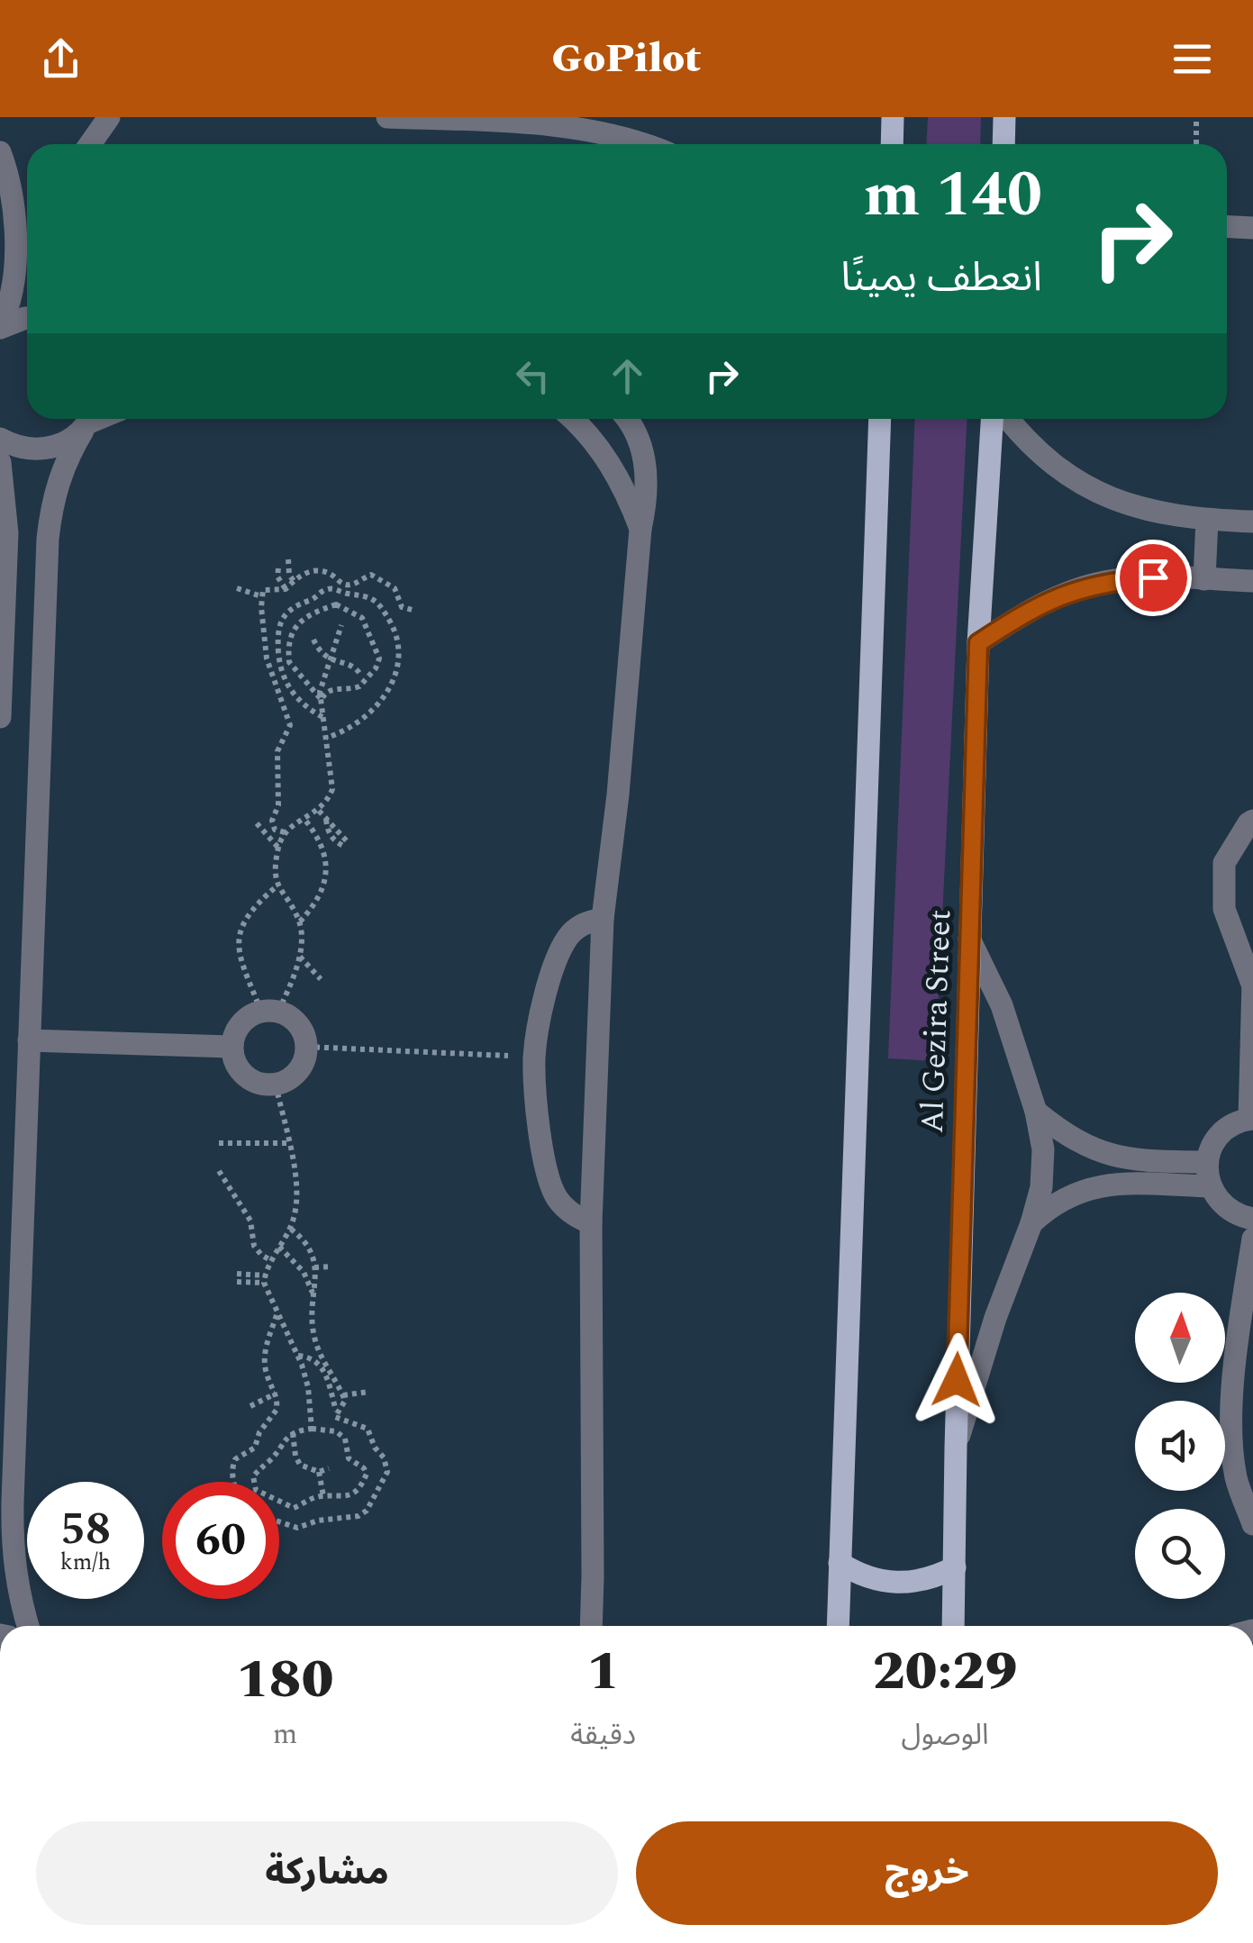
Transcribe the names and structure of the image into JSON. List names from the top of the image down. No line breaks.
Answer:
{"streets":{"main road":["Al Gezira Street"]},"north":"top","page":{"header":"GoPilot","turn":["140 m","انعطف يمينًا"],"speed":"58 km/h","limit":"60","eta":["20:29","الوصول","1","دقيقة","180","m"],"buttons":["خروج","مشاركة"]}}
